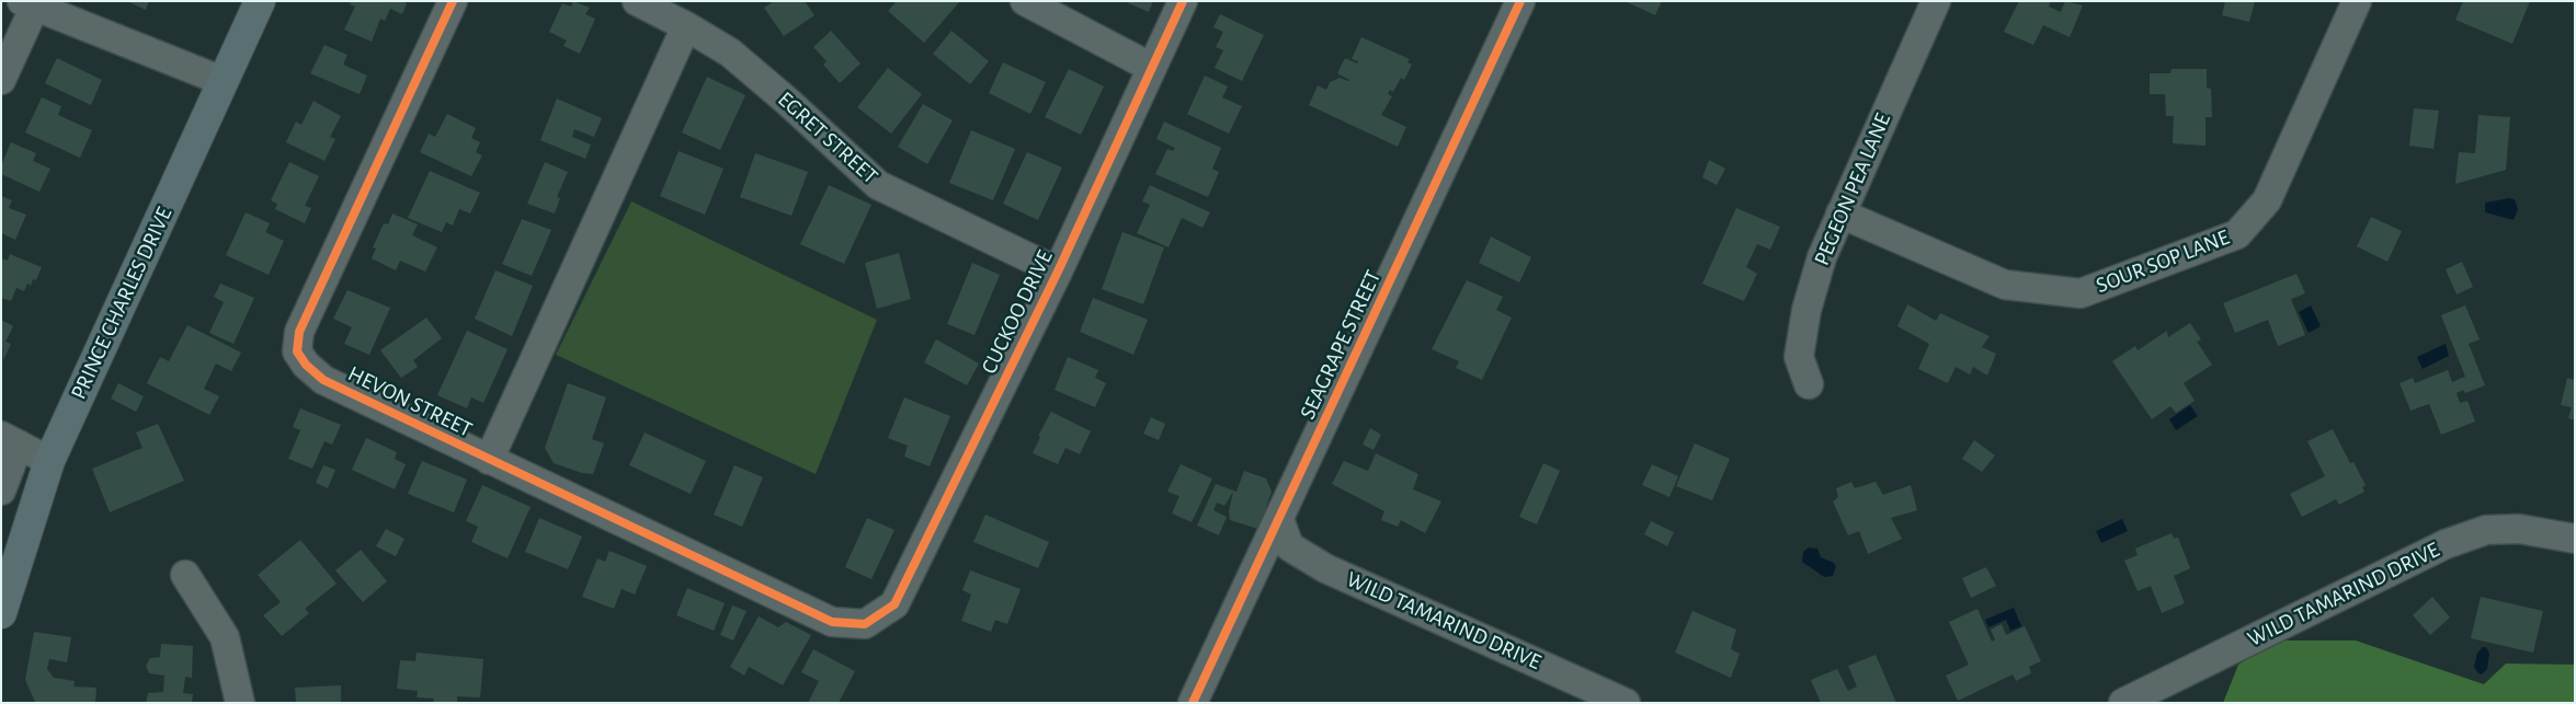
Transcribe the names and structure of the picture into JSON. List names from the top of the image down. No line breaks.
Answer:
{"streets":{"highway":["PRINCE CHARLES DRIVE"],"street":["EGRET STREET","PEGEON PEA LANE","SOUR SOP LANE","CUCKOO DRIVE","SEAGRAPE STREET","HEVON STREET","WILD TAMARIND DRIVE"]},"crossings":[["EGRET STREET","CUCKOO DRIVE"],["PEGEON PEA LANE","SOUR SOP LANE"],["CUCKOO DRIVE","HEVON STREET"],["SEAGRAPE STREET","WILD TAMARIND DRIVE"]]}
